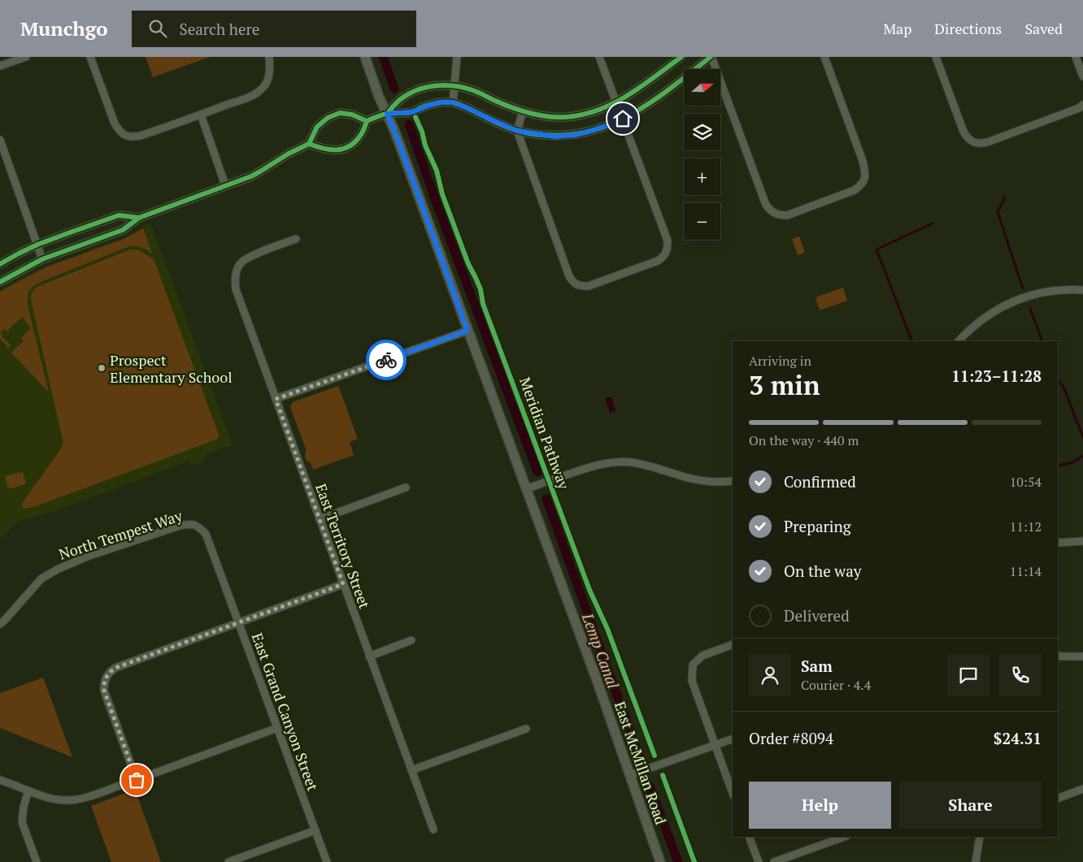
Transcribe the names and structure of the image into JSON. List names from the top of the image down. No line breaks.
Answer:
{"streets":{"main road":["East McMillan Road"],"street":["North Tempest Way","East Territory Street","East Grand Canyon Street"],"cycle path":["Meridian Pathway"]},"crossings":[["North Tempest Way","East Grand Canyon Street"]],"water":["Lemp Canal"],"places":["Prospect Elementary School"],"north":"right","page":{"header":"Munchgo","search":"Search here","nav":["Map","Directions","Saved"],"map_buttons":["+","−"],"heading":["3 min","Arriving in","11:23–11:28"],"panel":["Sam","Courier · 4.4","Order #8094","$24.31"],"bar":"On the way · 440 m","list":[["Confirmed","10:54"],["Preparing","11:12"],["On the way","11:14"],"Delivered"],"buttons":["Help","Share"]}}
